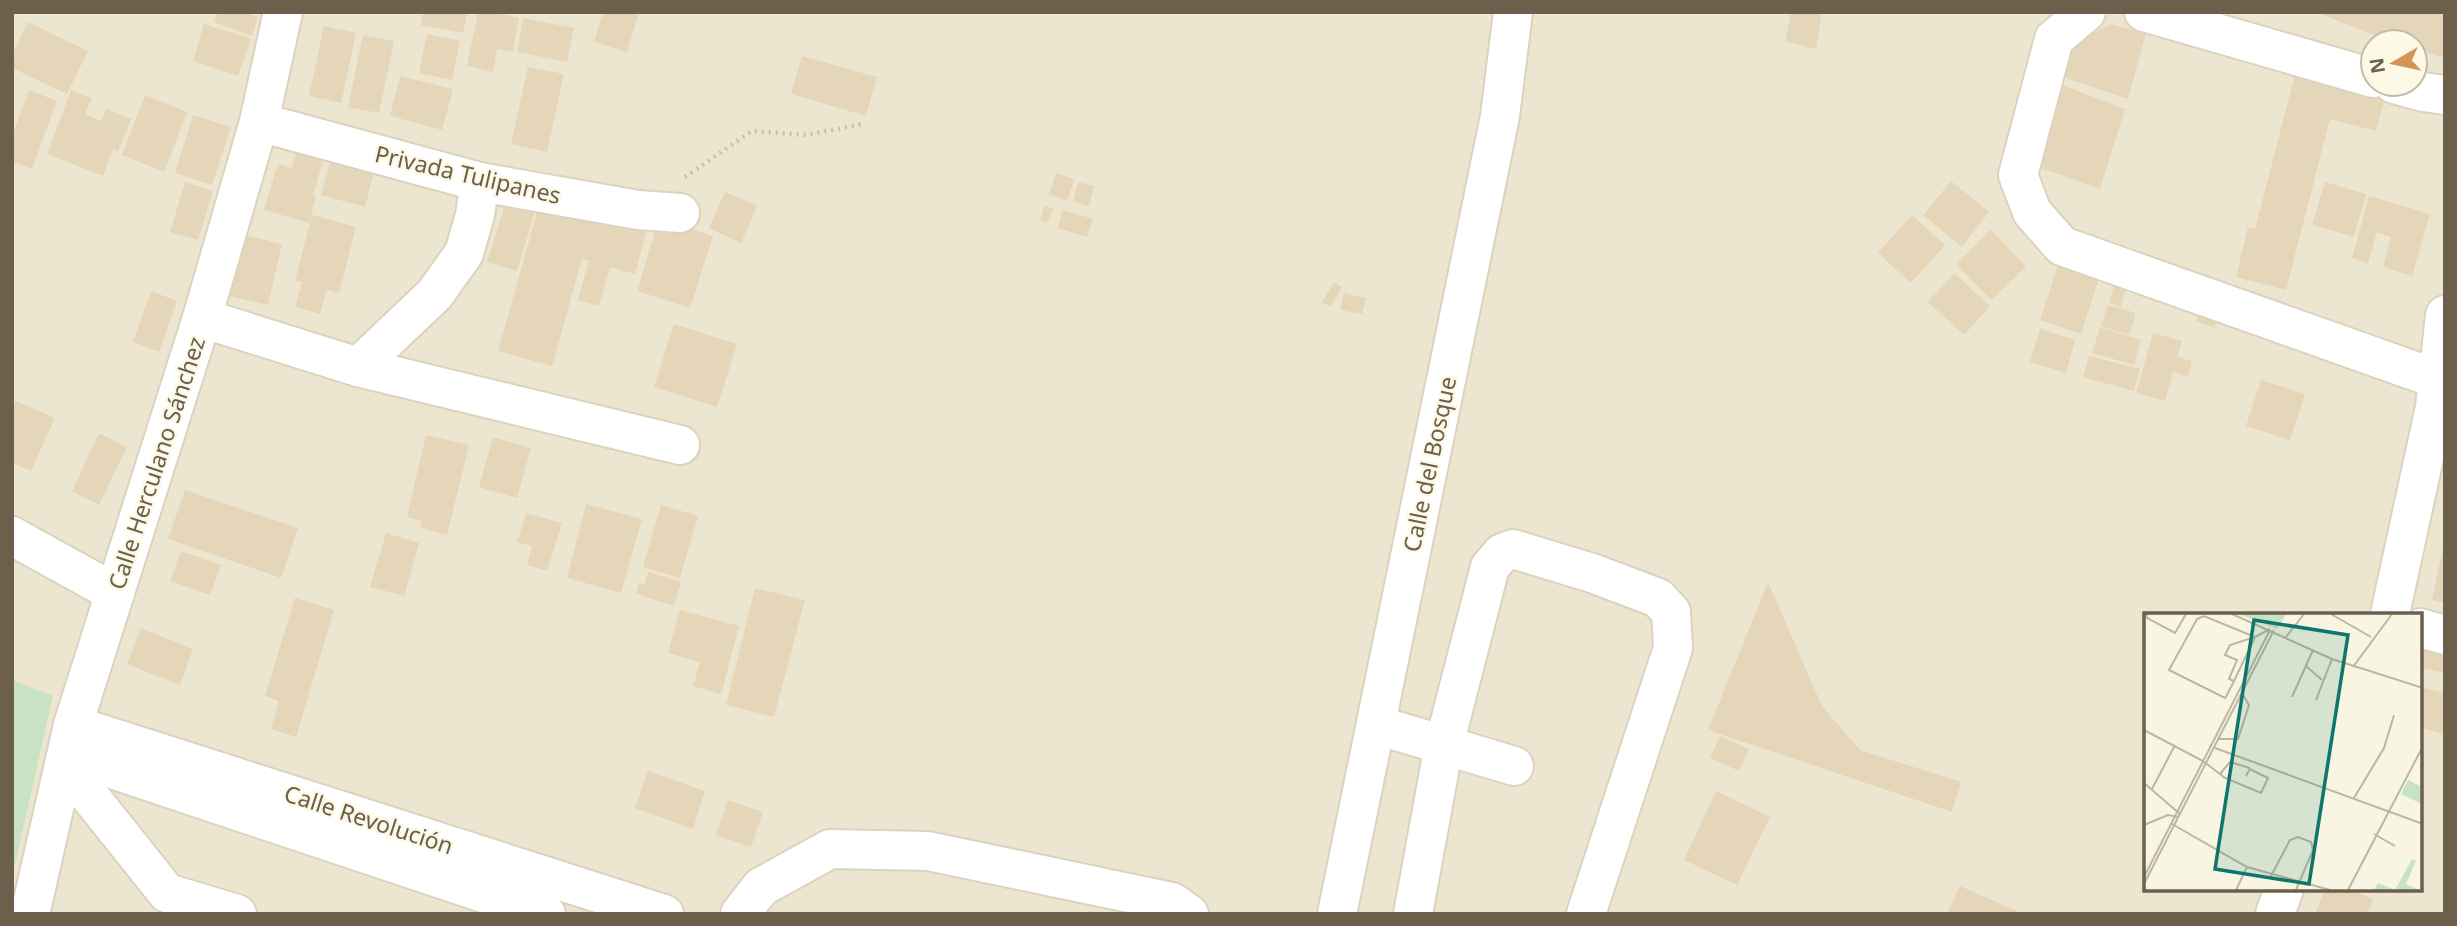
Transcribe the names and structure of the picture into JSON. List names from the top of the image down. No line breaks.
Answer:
{"streets":{"street":["Privada Tulipanes","Calle Herculano Sánchez","Calle del Bosque","Calle Revolución"]},"crossings":[["Privada Tulipanes","Calle Herculano Sánchez"],["Calle Herculano Sánchez","Calle Revolución"]],"north":"left"}
